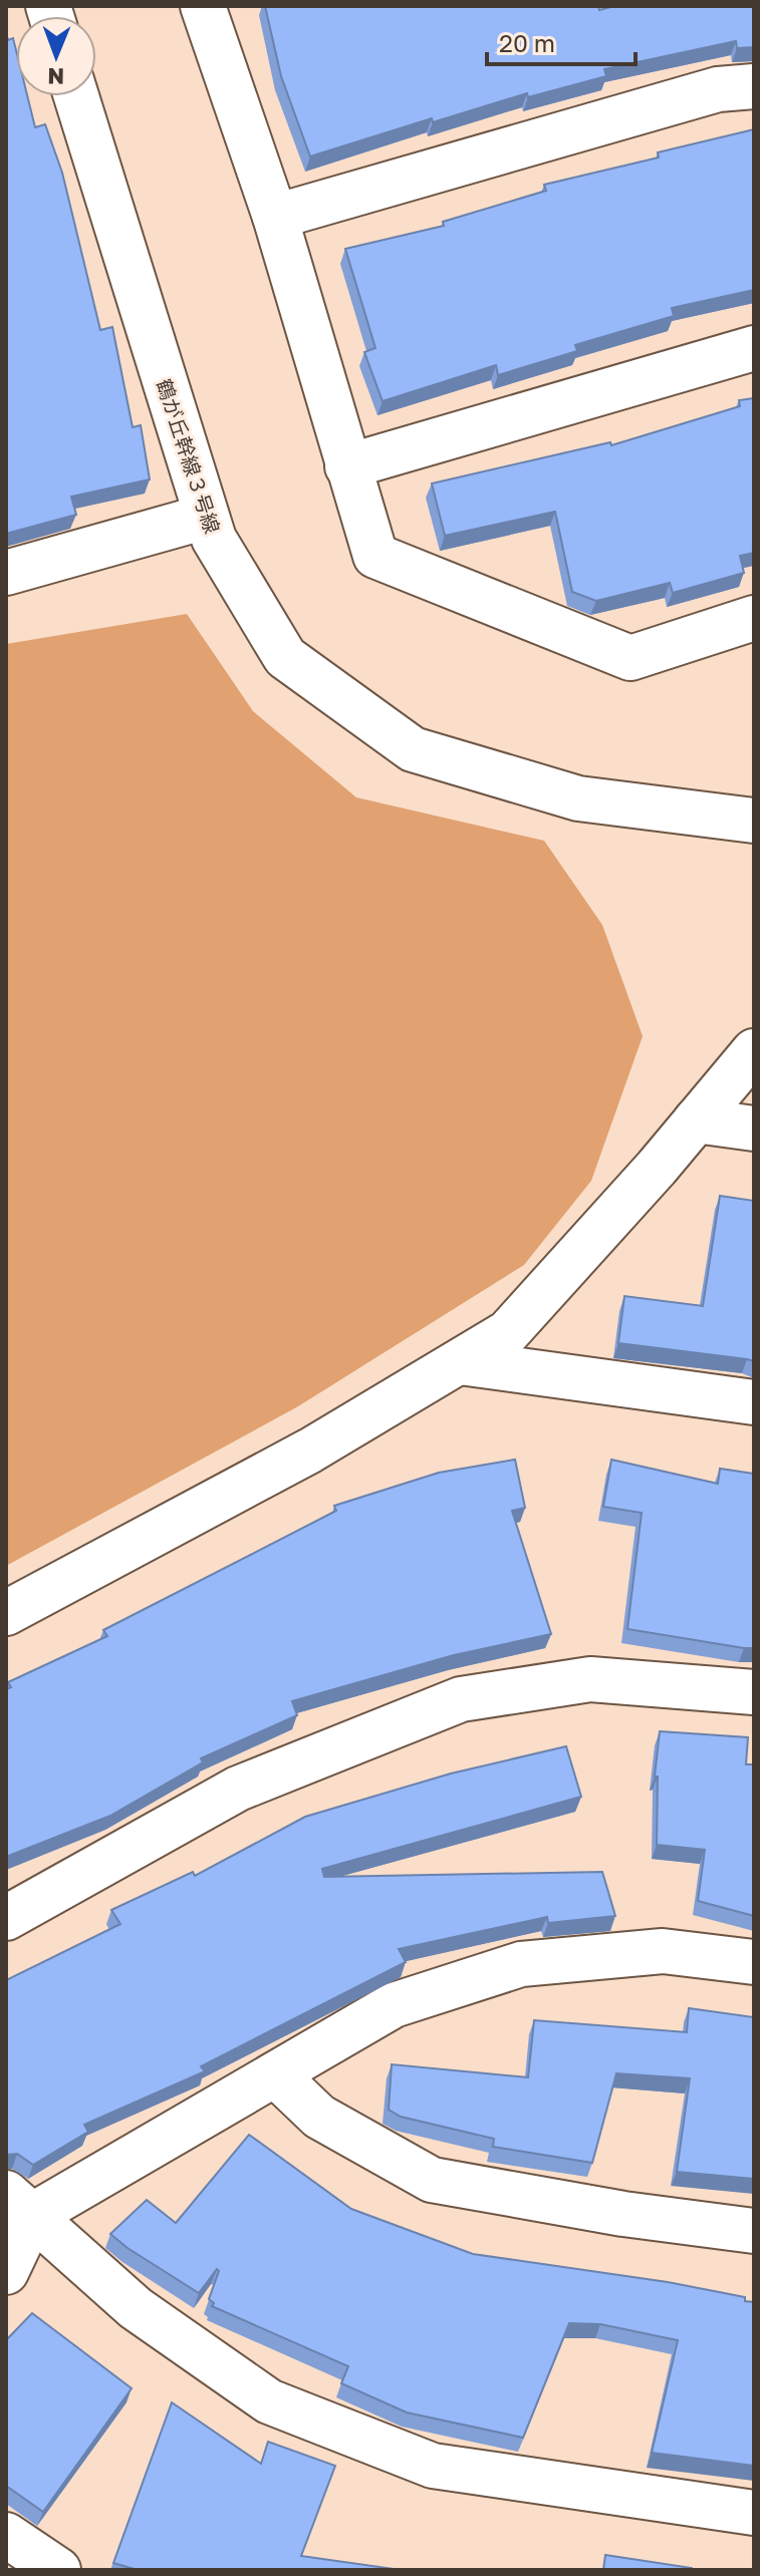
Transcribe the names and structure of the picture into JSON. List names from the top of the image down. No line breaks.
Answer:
{"streets":{"street":["鶴が丘幹線３号線"]},"scale_bar":"20 m","north":"bottom"}
